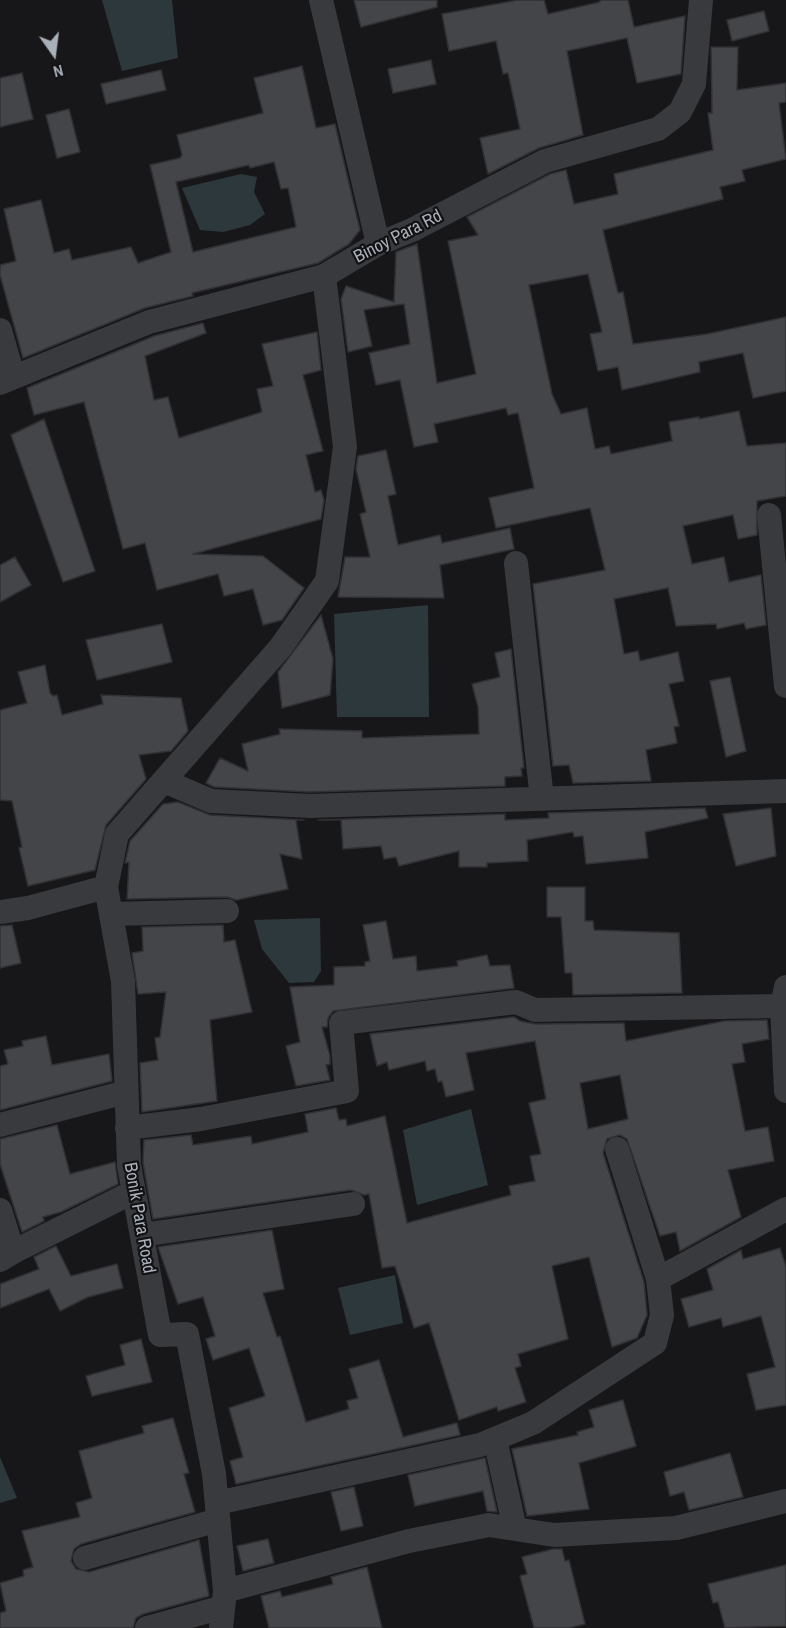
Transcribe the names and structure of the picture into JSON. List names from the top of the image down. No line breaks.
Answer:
{"streets":{"street":["Binoy Para Rd","Bonik Para Road"]},"north":"bottom"}
